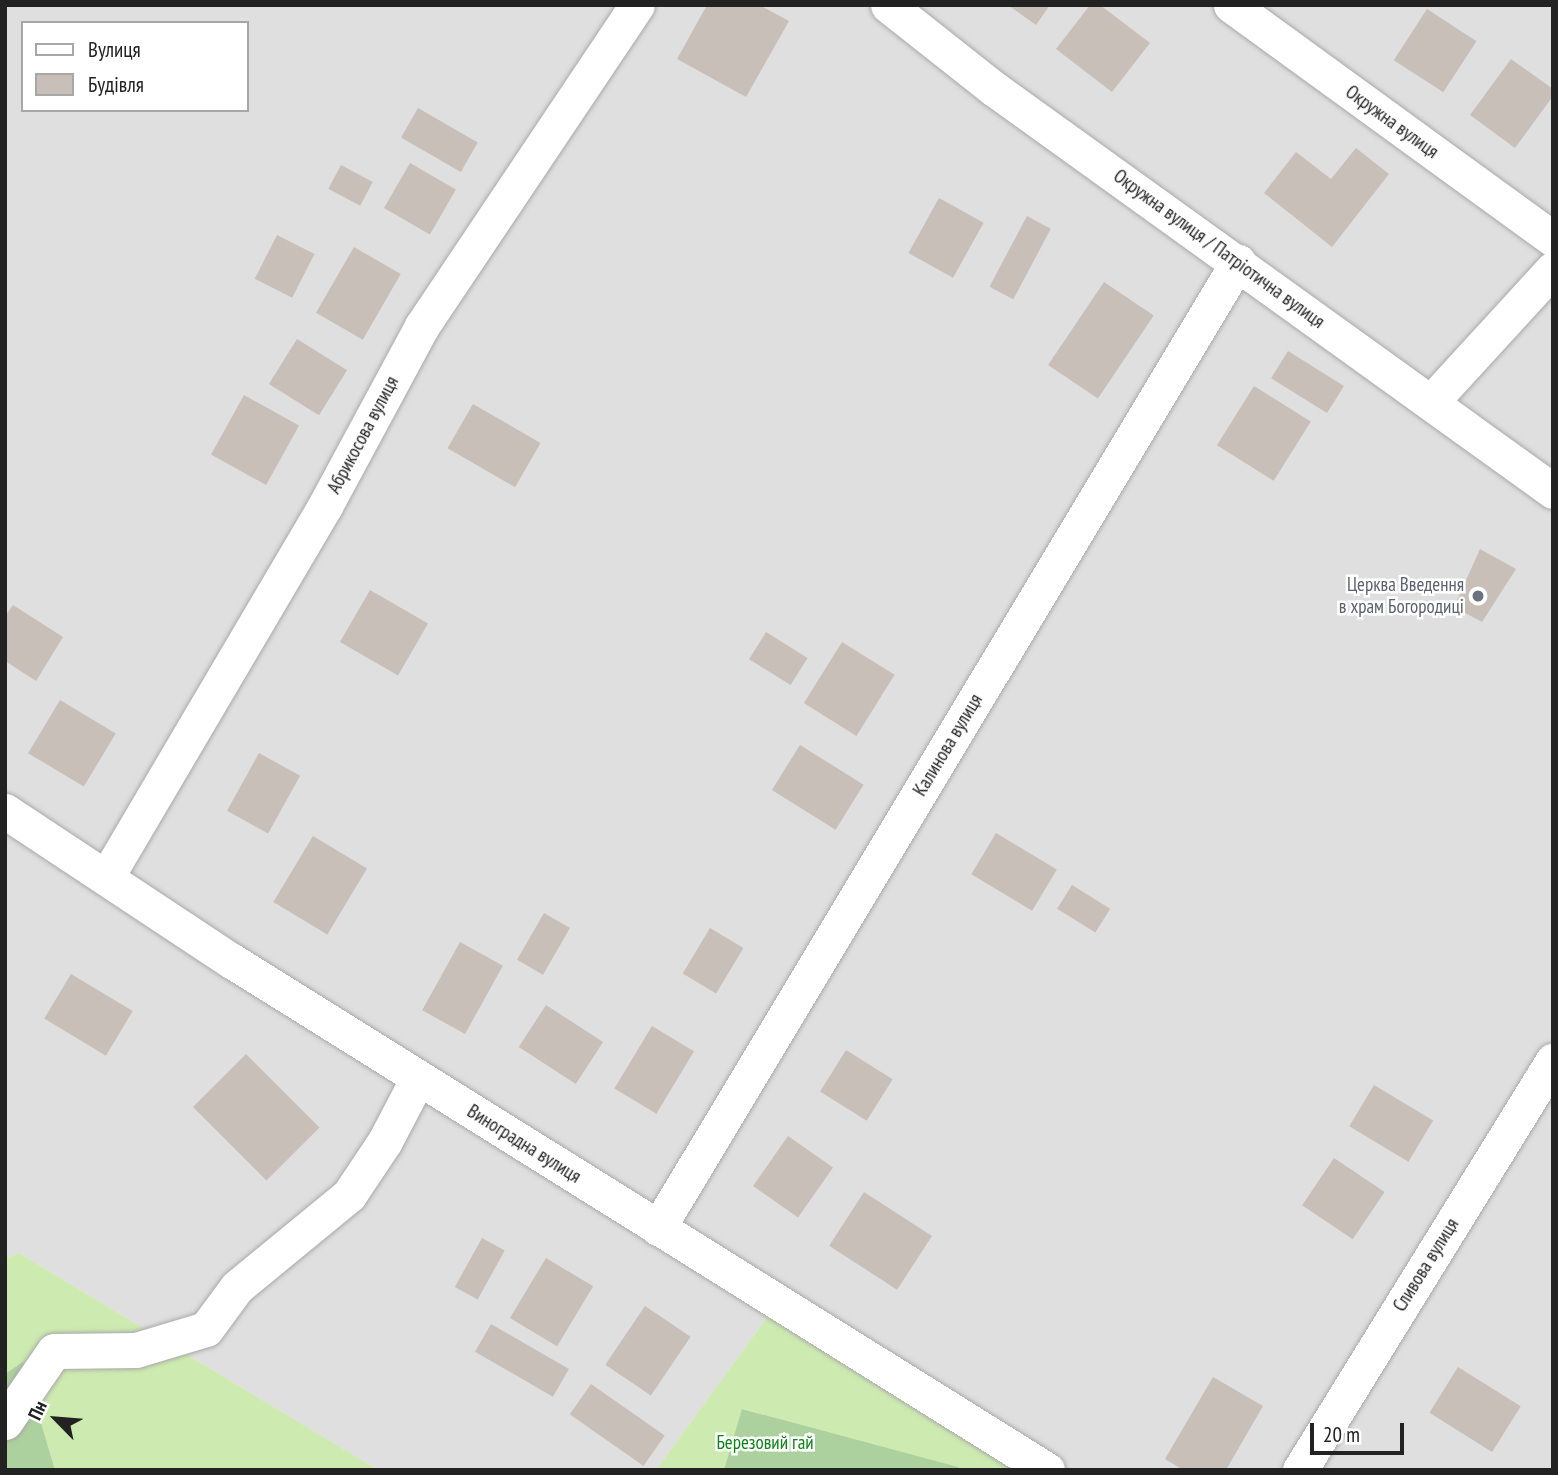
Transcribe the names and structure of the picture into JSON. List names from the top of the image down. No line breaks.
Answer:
{"streets":{"street":["Окружна вулиця","Окружна вулиця / Патріотична вулиця","Абрикосова вулиця","Калинова вулиця","Виноградна вулиця","Сливова вулиця"]},"crossings":[["Окружна вулиця / Патріотична вулиця","Калинова вулиця"],["Абрикосова вулиця","Виноградна вулиця"],["Калинова вулиця","Виноградна вулиця"]],"parks":["Березовий гай"],"places":["Церква Введення в храм Богородиці"],"legend":["Вулиця","Будівля"],"scale_bar":"20 m","north":"top left"}
